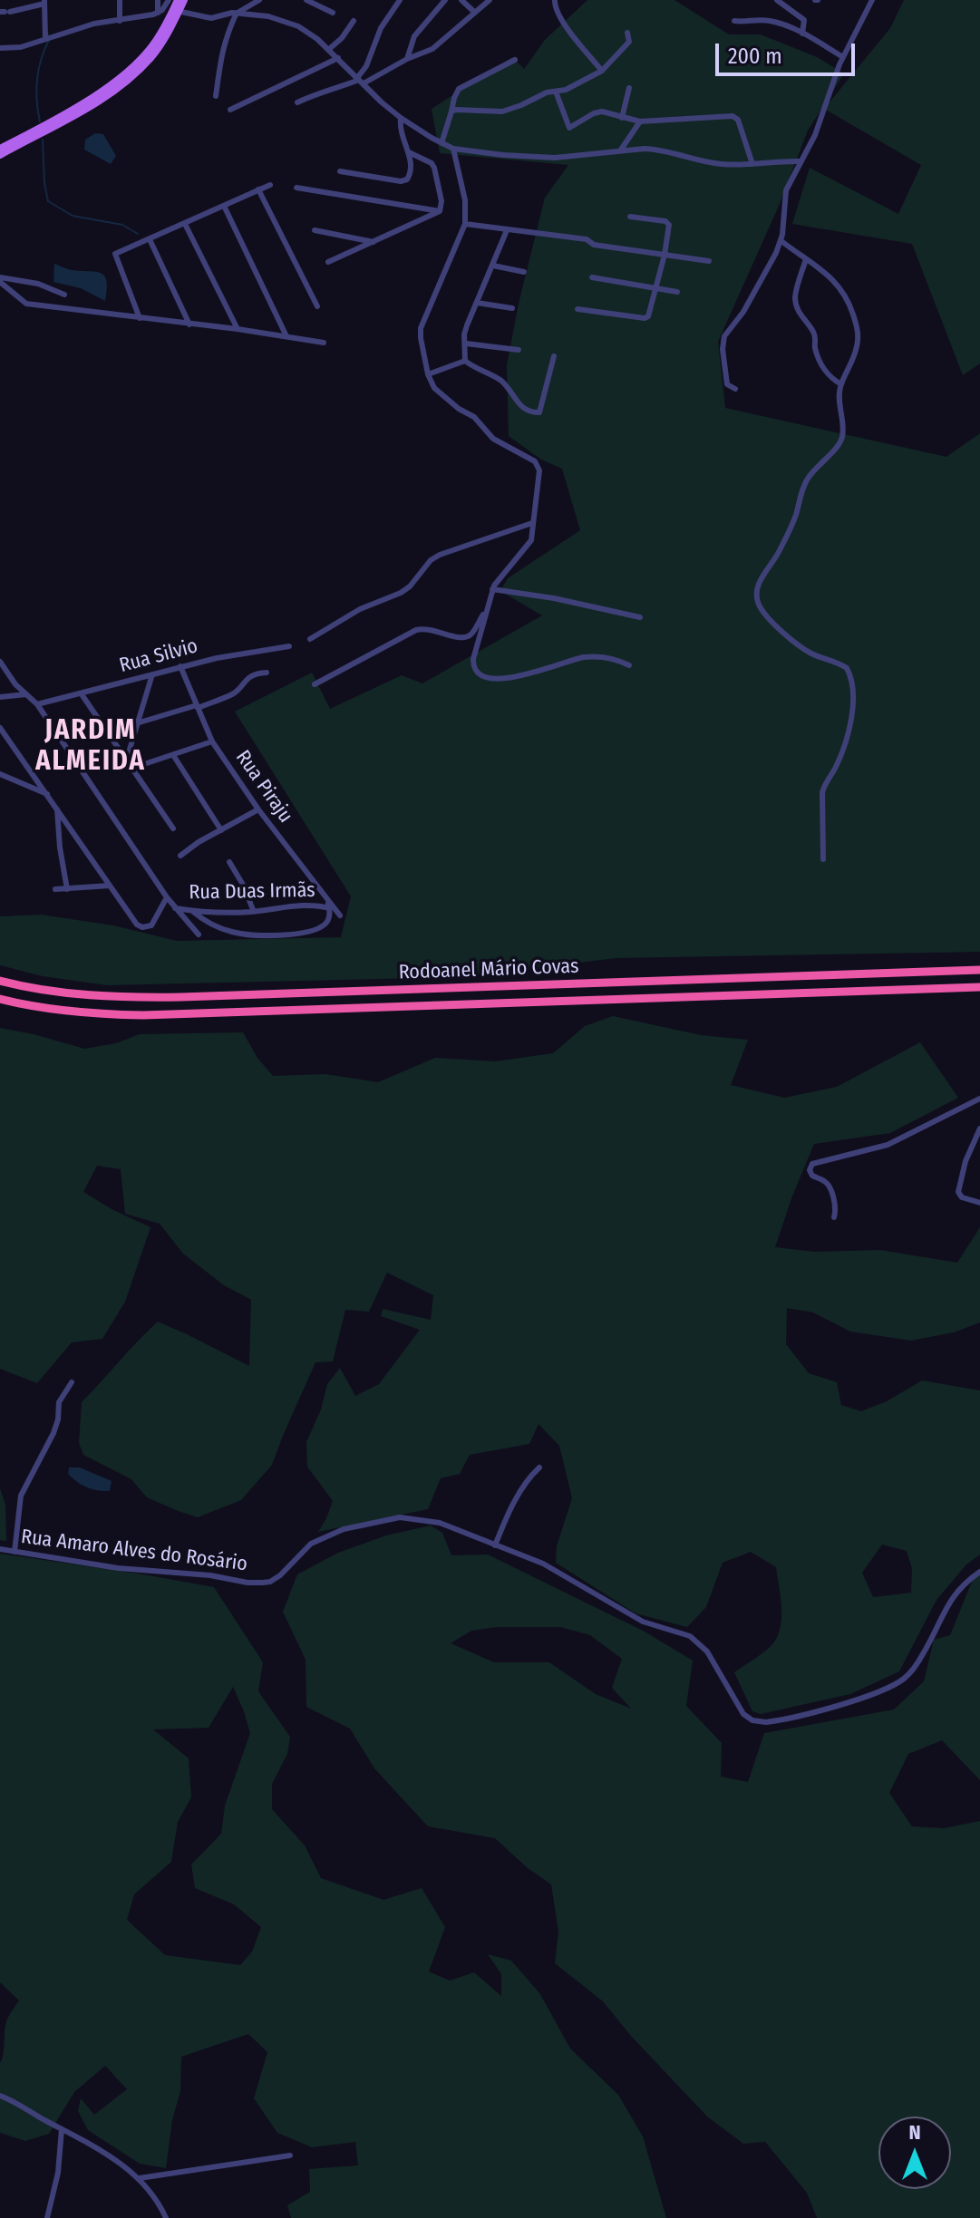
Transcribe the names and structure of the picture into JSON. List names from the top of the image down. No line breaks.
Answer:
{"streets":{"highway":["Rodoanel Mário Covas"],"street":["Rua Silvio","Rua Piraju","Rua Duas Irmãs","Rua Amaro Alves do Rosário"]},"crossings":[["Rua Silvio","Rua Piraju"]],"districts":["JARDIM ALMEIDA"],"scale_bar":"200 m","north":"top"}
